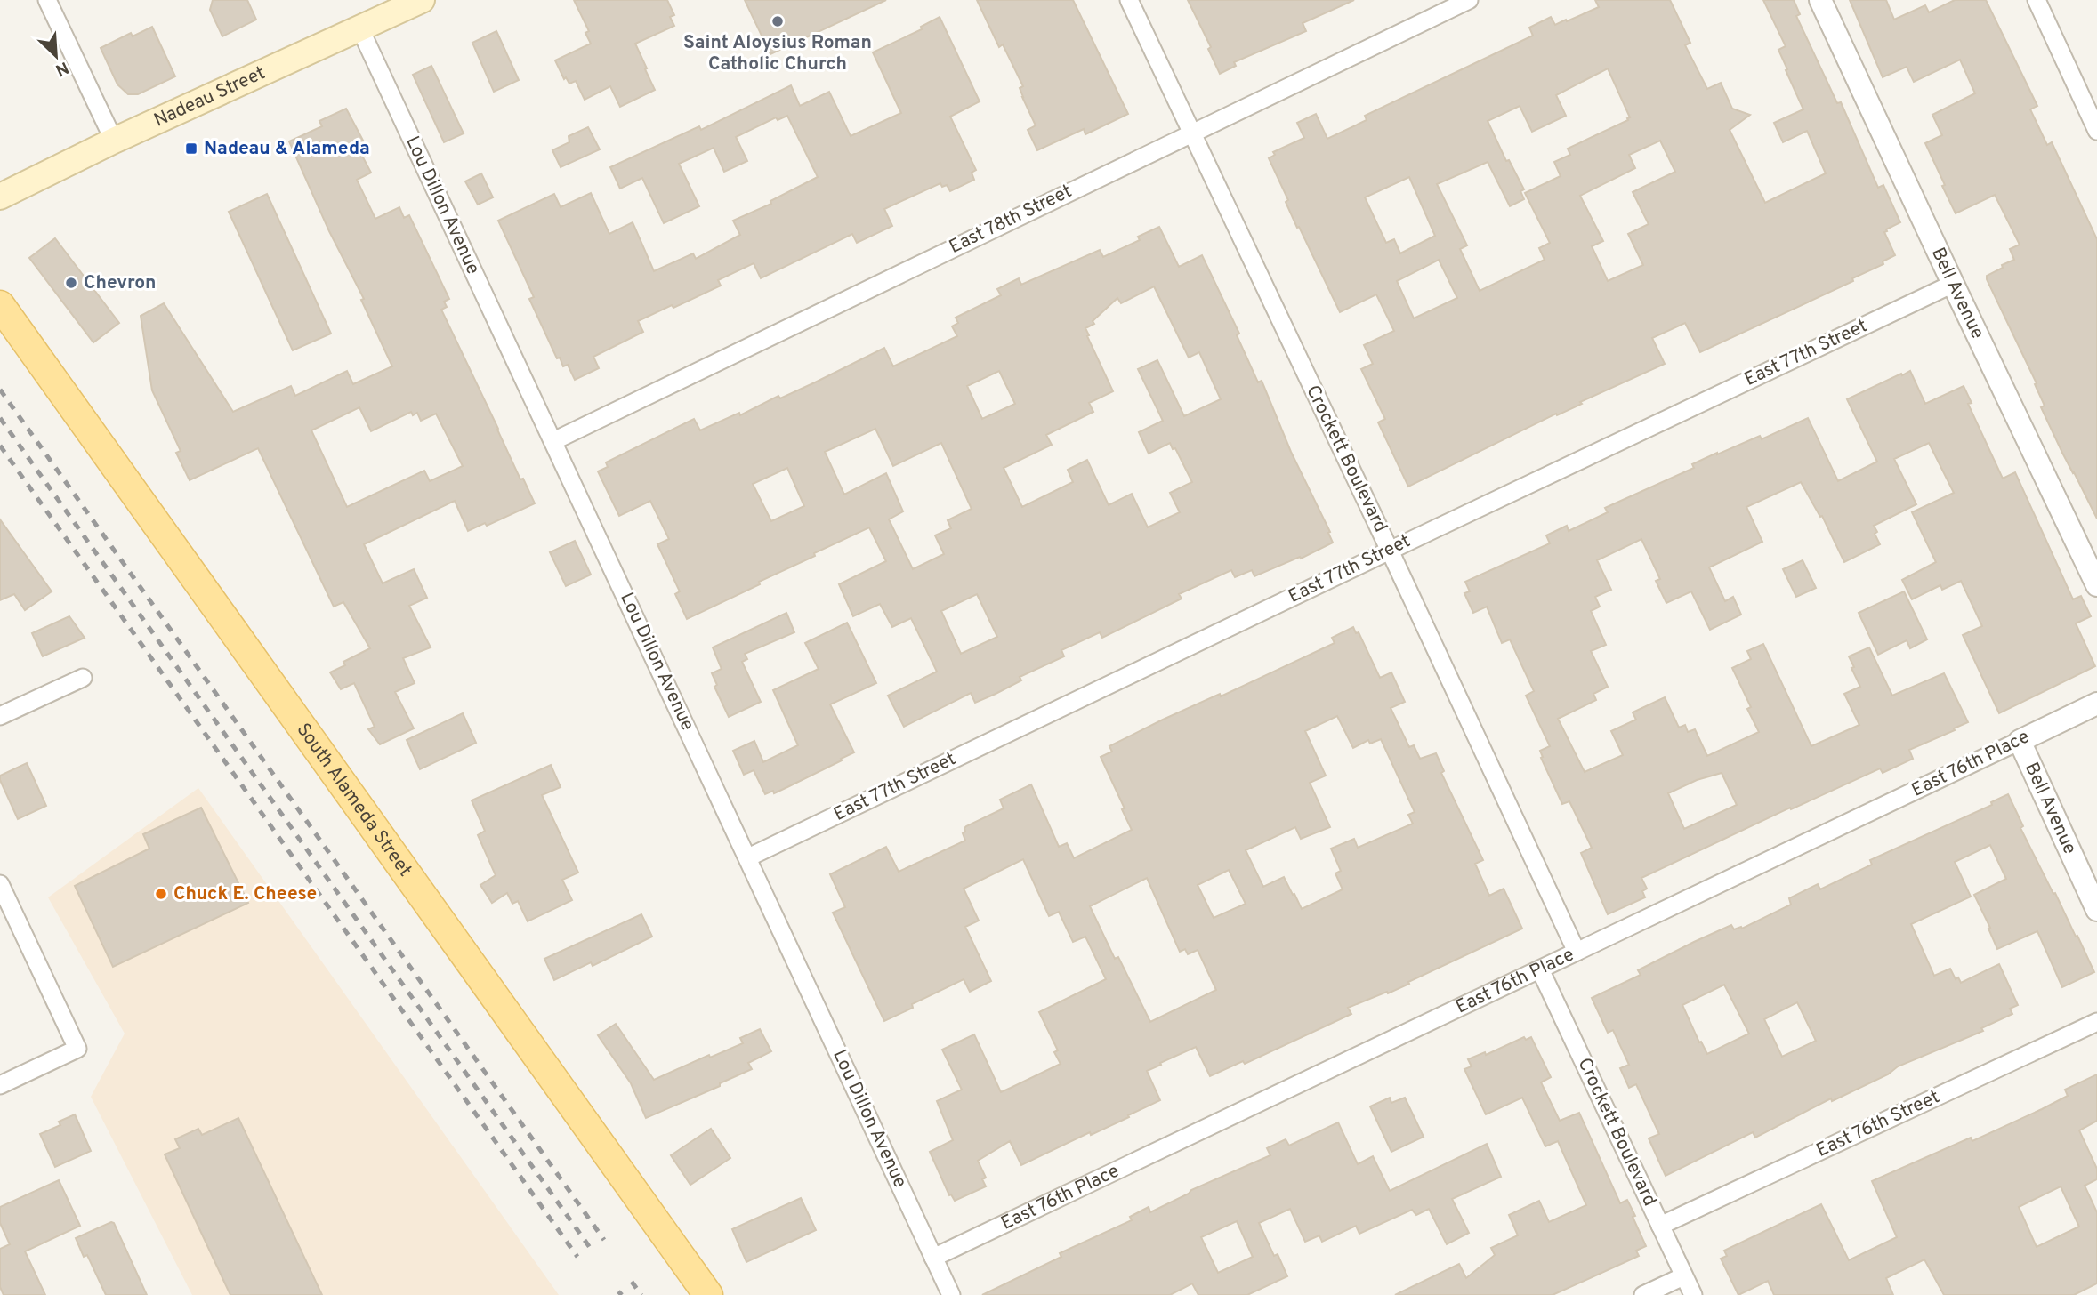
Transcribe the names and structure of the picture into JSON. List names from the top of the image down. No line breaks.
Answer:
{"streets":{"main road":["Nadeau Street","South Alameda Street"],"street":["Lou Dillon Avenue","East 78th Street","Bell Avenue","East 77th Street","Crockett Boulevard","East 76th Place","East 76th Street"]},"crossings":[["Nadeau Street","Lou Dillon Avenue"],["Lou Dillon Avenue","East 78th Street"],["Lou Dillon Avenue","East 77th Street"],["Lou Dillon Avenue","East 76th Place"],["East 78th Street","Crockett Boulevard"],["Bell Avenue","East 77th Street"],["Bell Avenue","East 76th Place"],["East 77th Street","Crockett Boulevard"],["Crockett Boulevard","East 76th Place"],["Crockett Boulevard","East 76th Street"]],"places":{"other":["Saint Aloysius Roman Catholic Church","Chevron","Chuck E. Cheese"],"transit":["Nadeau & Alameda"]},"north":"bottom right"}
